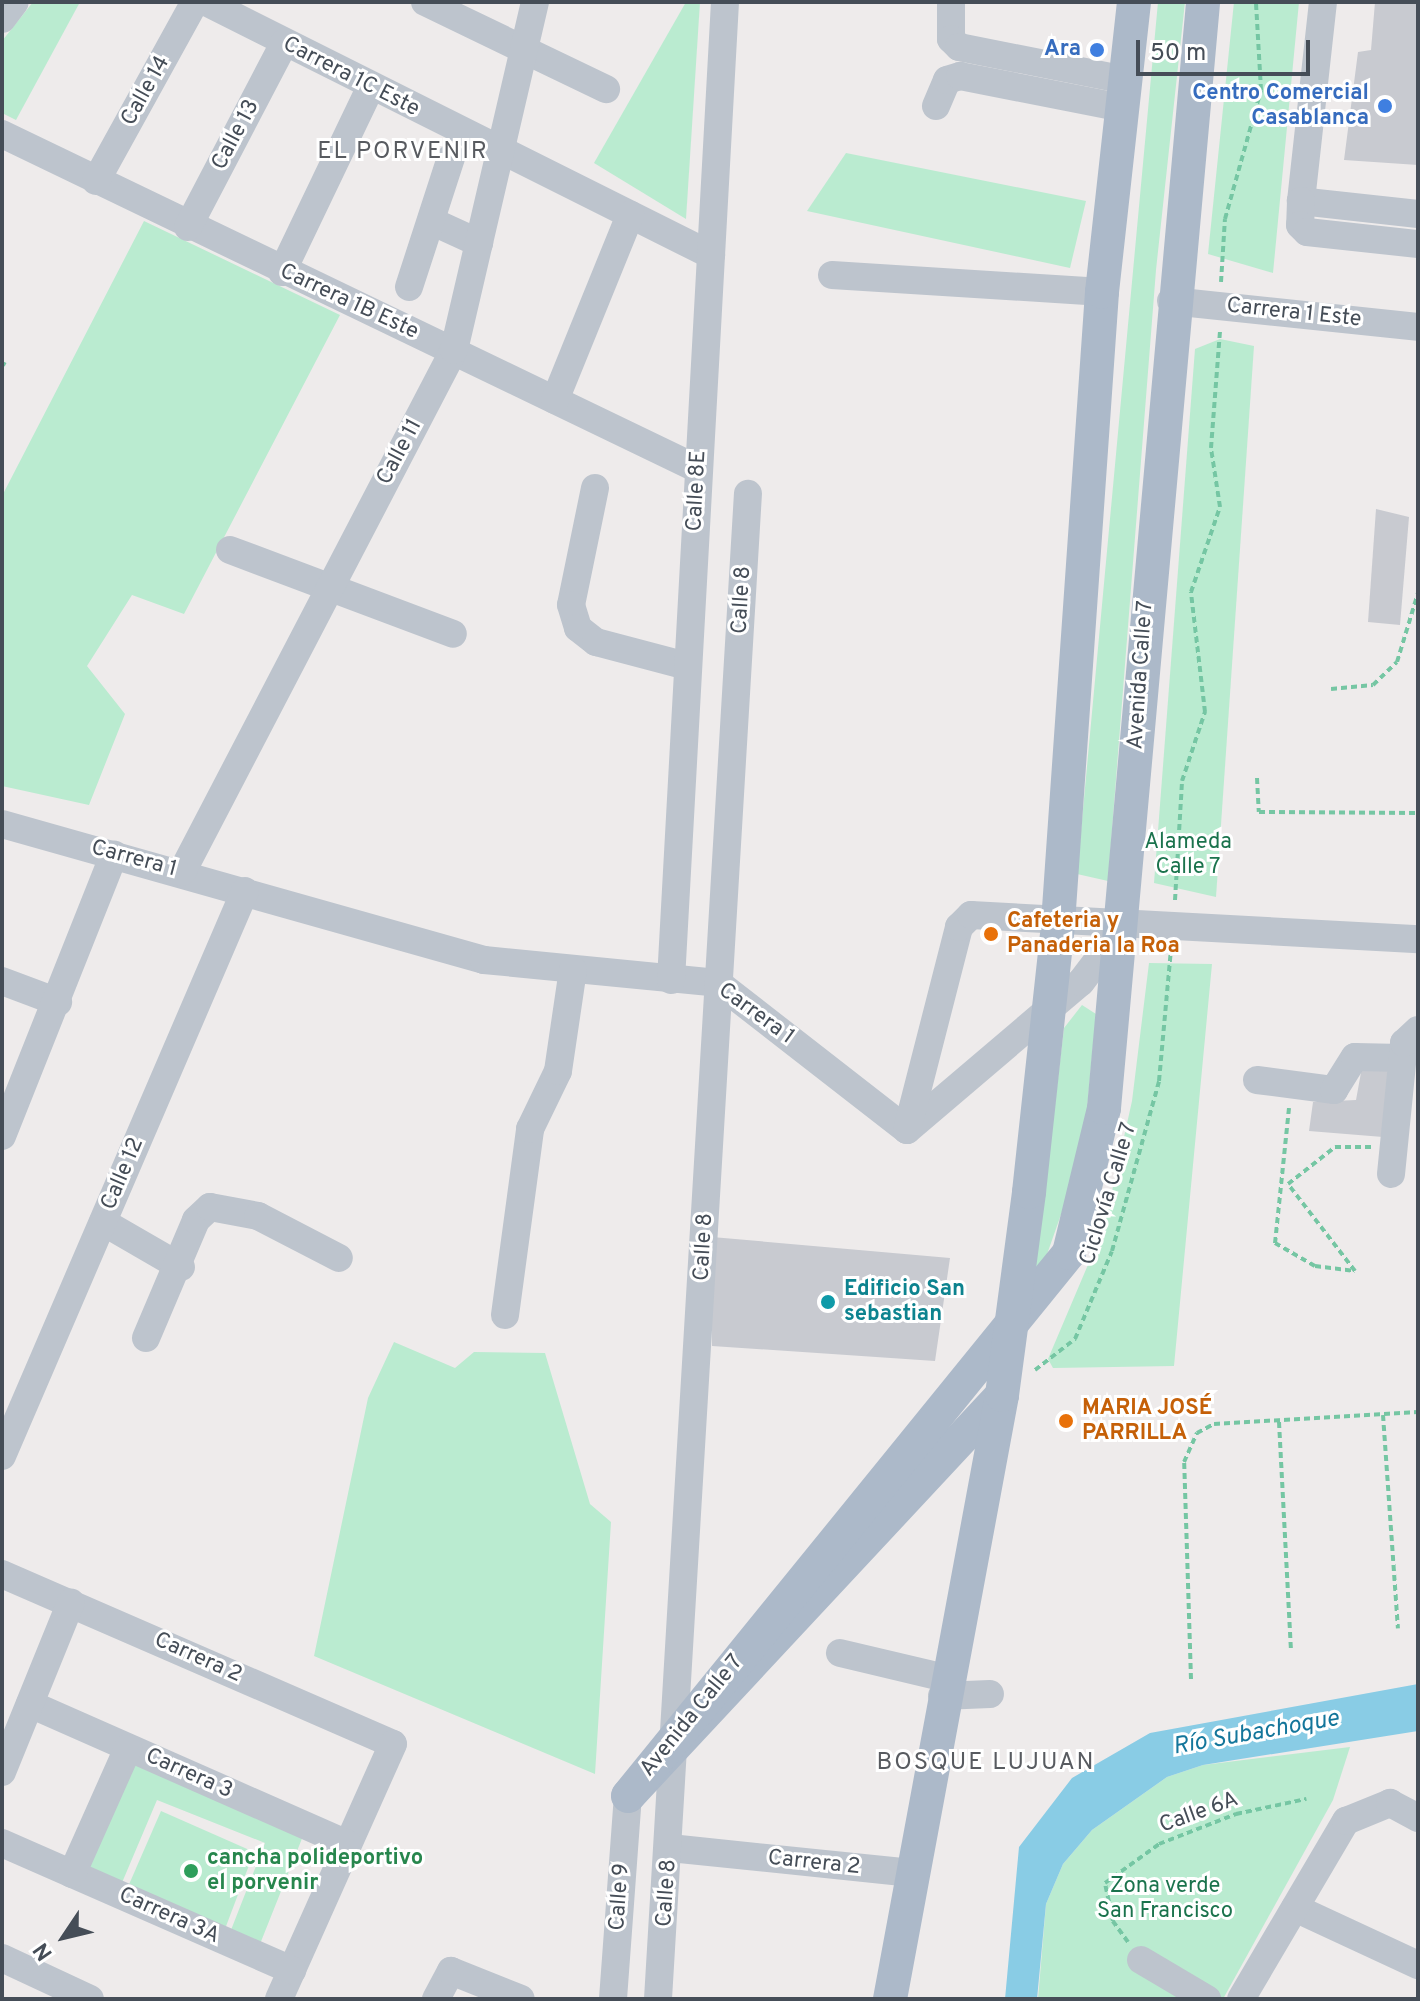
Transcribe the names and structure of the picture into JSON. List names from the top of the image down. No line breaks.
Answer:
{"streets":{"main road":["Avenida Calle 7"],"street":["Carrera 1C Este","Calle 14","Calle 13","Carrera 1B Este","Carrera 1 Este","Calle 11","Calle 8E","Calle 8","Carrera 1","Calle 12","Carrera 2","Carrera 3","Calle 9","Carrera 3A"],"path":["Ciclovía Calle 7","Calle 6A"]},"crossings":[["Carrera 1C Este","Calle 13"],["Carrera 1C Este","Calle 11"],["Carrera 1C Este","Calle 8E"],["Calle 14","Carrera 1B Este"],["Calle 13","Carrera 1B Este"],["Carrera 1B Este","Calle 11"],["Carrera 1B Este","Calle 8E"],["Carrera 1 Este","Avenida Calle 7"],["Calle 11","Carrera 1"],["Calle 8E","Carrera 1"],["Calle 8","Carrera 1"],["Calle 8","Carrera 2"],["Avenida Calle 7","Ciclovía Calle 7"],["Avenida Calle 7","Calle 9"],["Carrera 1","Calle 12"],["Carrera 2","Carrera 3"]],"districts":["EL PORVENIR","BOSQUE LUJUAN"],"water":["Río Subachoque"],"parks":["Alameda Calle 7","Zona verde San Francisco"],"places":["Ara","Centro Comercial Casablanca","Cafeteria y Panaderia la Roa","Edificio San sebastian","MARIA JOSÉ PARRILLA","cancha polideportivo el porvenir"],"scale_bar":"50 m","north":"bottom left"}
